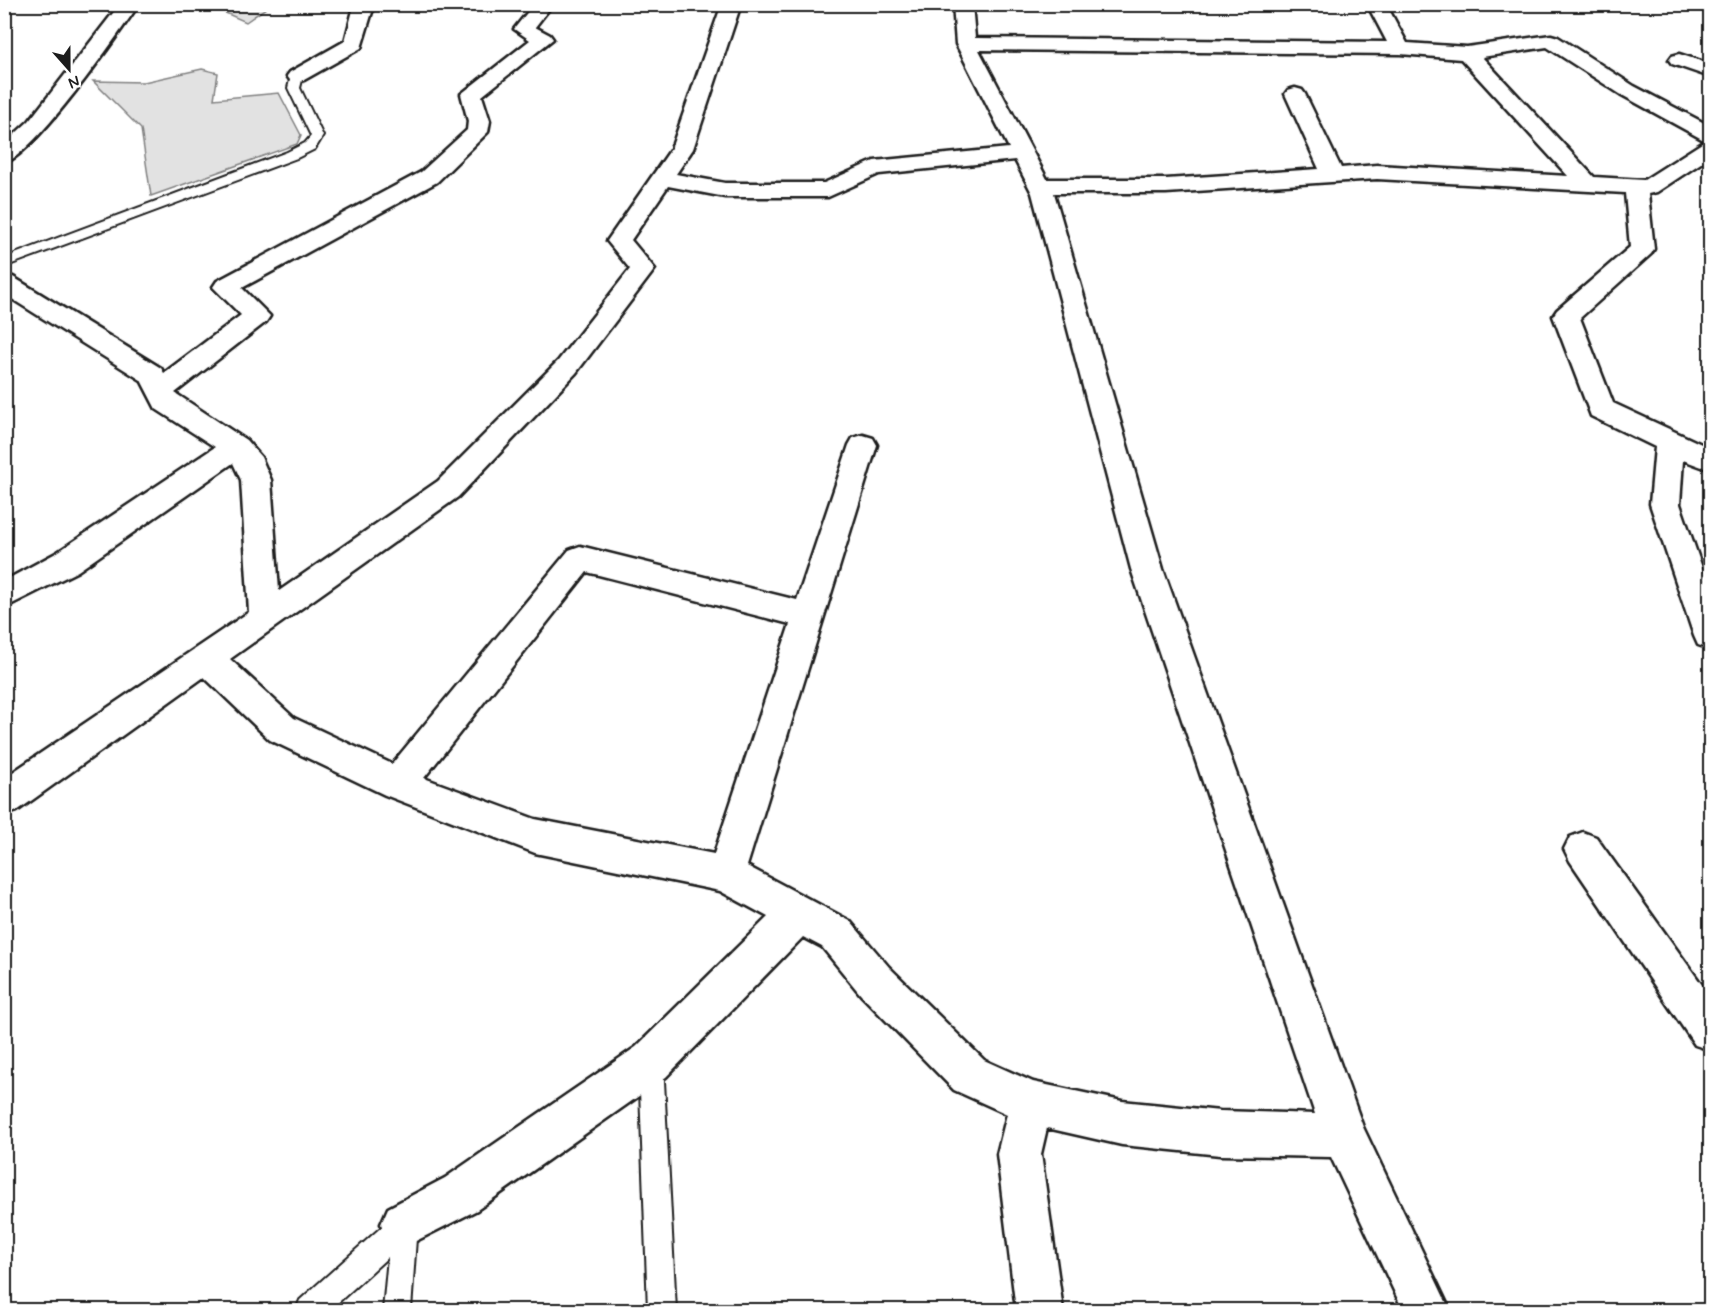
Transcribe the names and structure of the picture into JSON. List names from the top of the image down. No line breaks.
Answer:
{"north":"bottom"}
